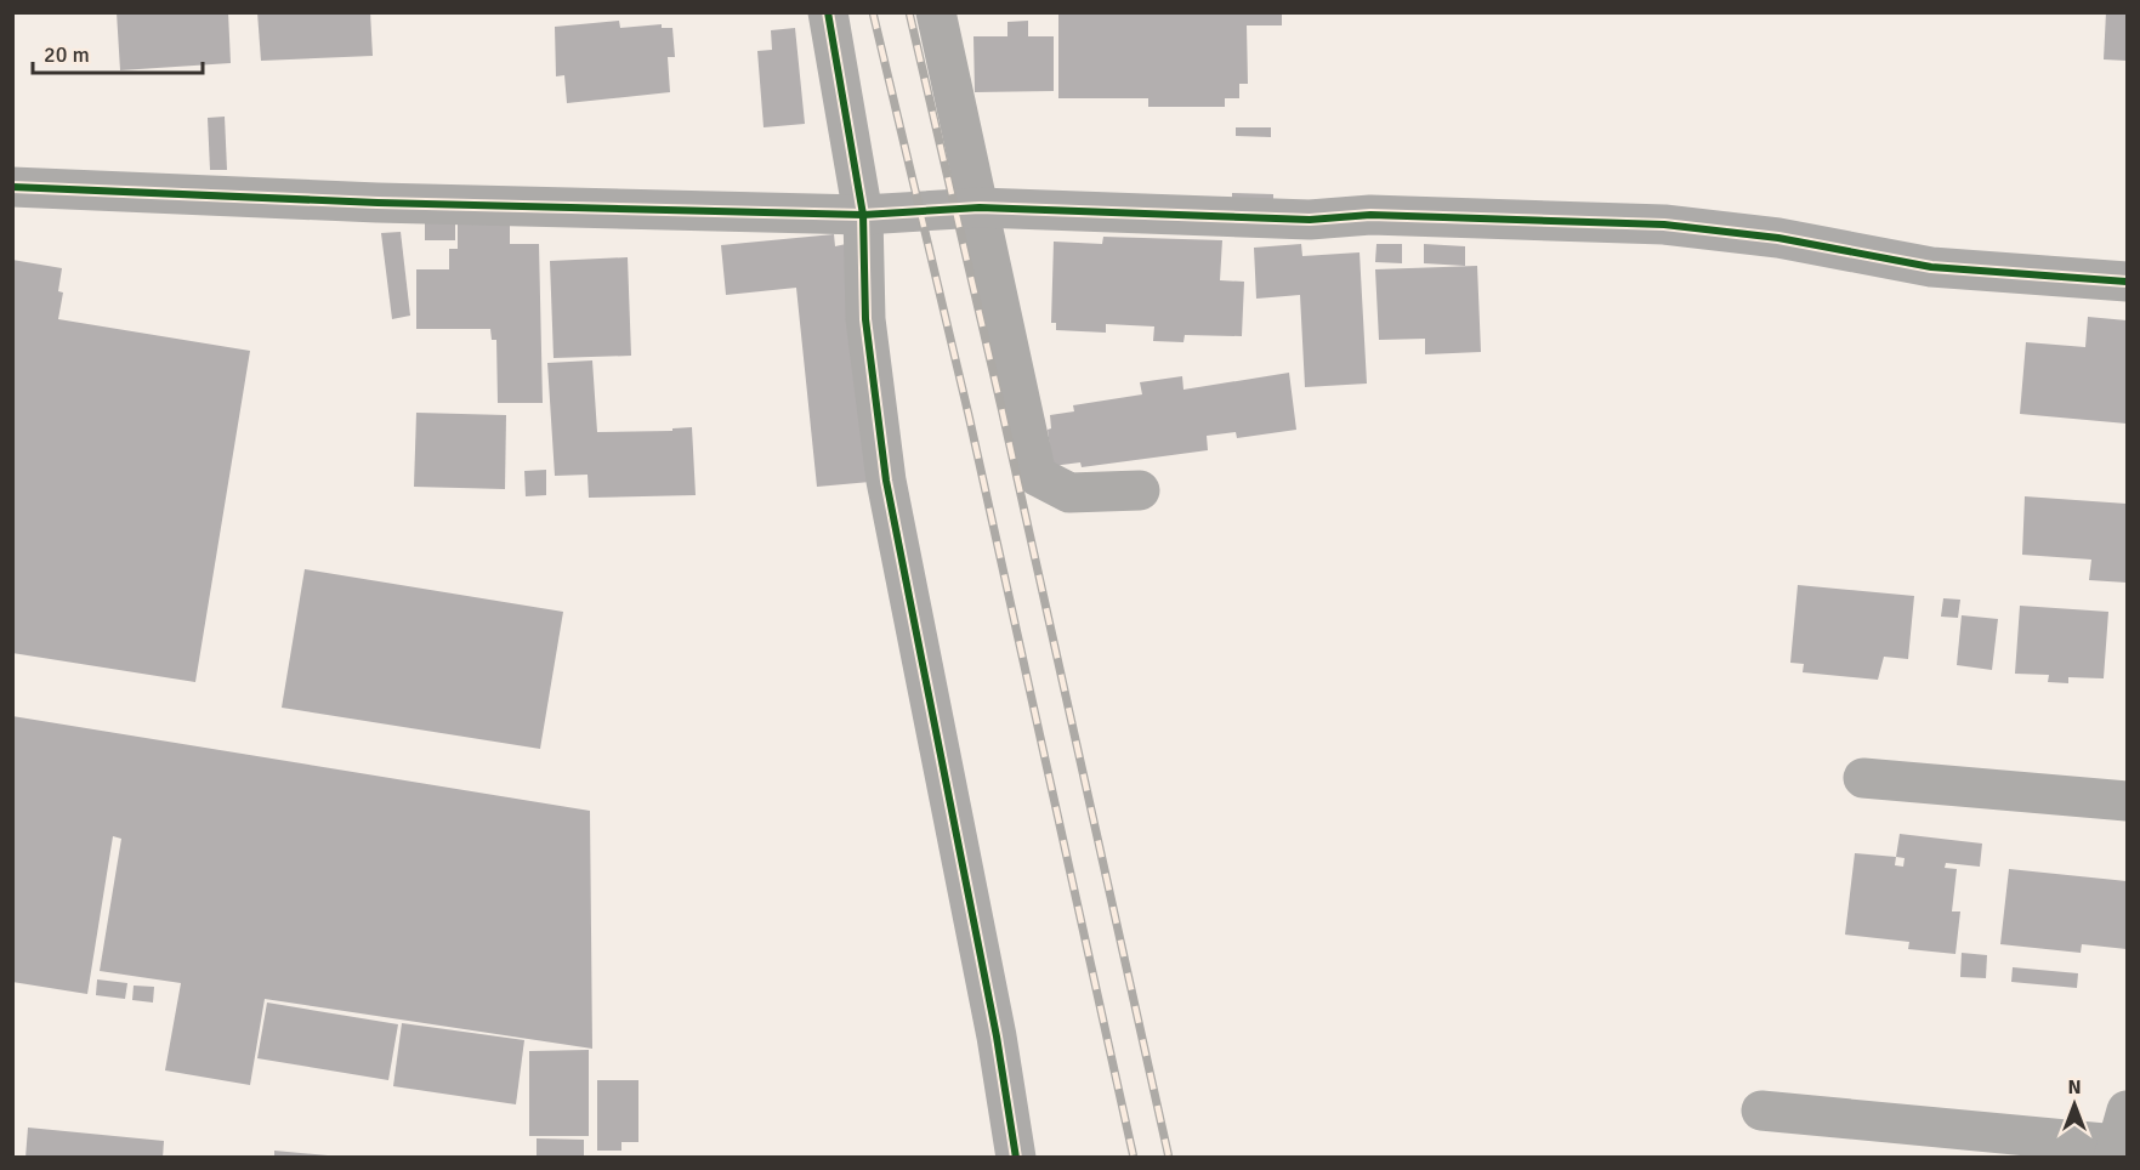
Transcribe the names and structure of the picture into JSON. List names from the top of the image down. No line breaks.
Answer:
{"scale_bar":"20 m","north":"top"}
